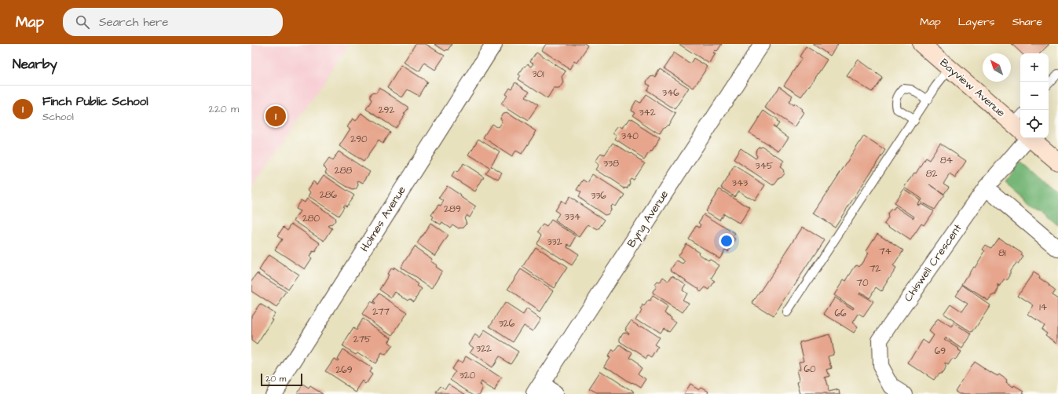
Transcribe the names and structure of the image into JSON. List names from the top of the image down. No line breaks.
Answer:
{"streets":{"main road":["Bayview Avenue"],"street":["Holmes Avenue","Byng Avenue","Chiswell Crescent"]},"house_numbers":["301","346","292","342","340","290","84","338","345","288","82","343","286","336","289","334","280","332","74","81","72","70","14","277","66","326","275","322","69","60","269","320"],"scale_bar":"20 m","north":"top left","page":{"header":"Map","search":"Search here","nav":["Map","Layers","Share"],"heading":"Nearby","map_buttons":["+","−"],"list":[{"mark":"1","name":"Finch Public School","note":"School","value":"220 m"}],"pins":"1","scale":"20 m"}}
